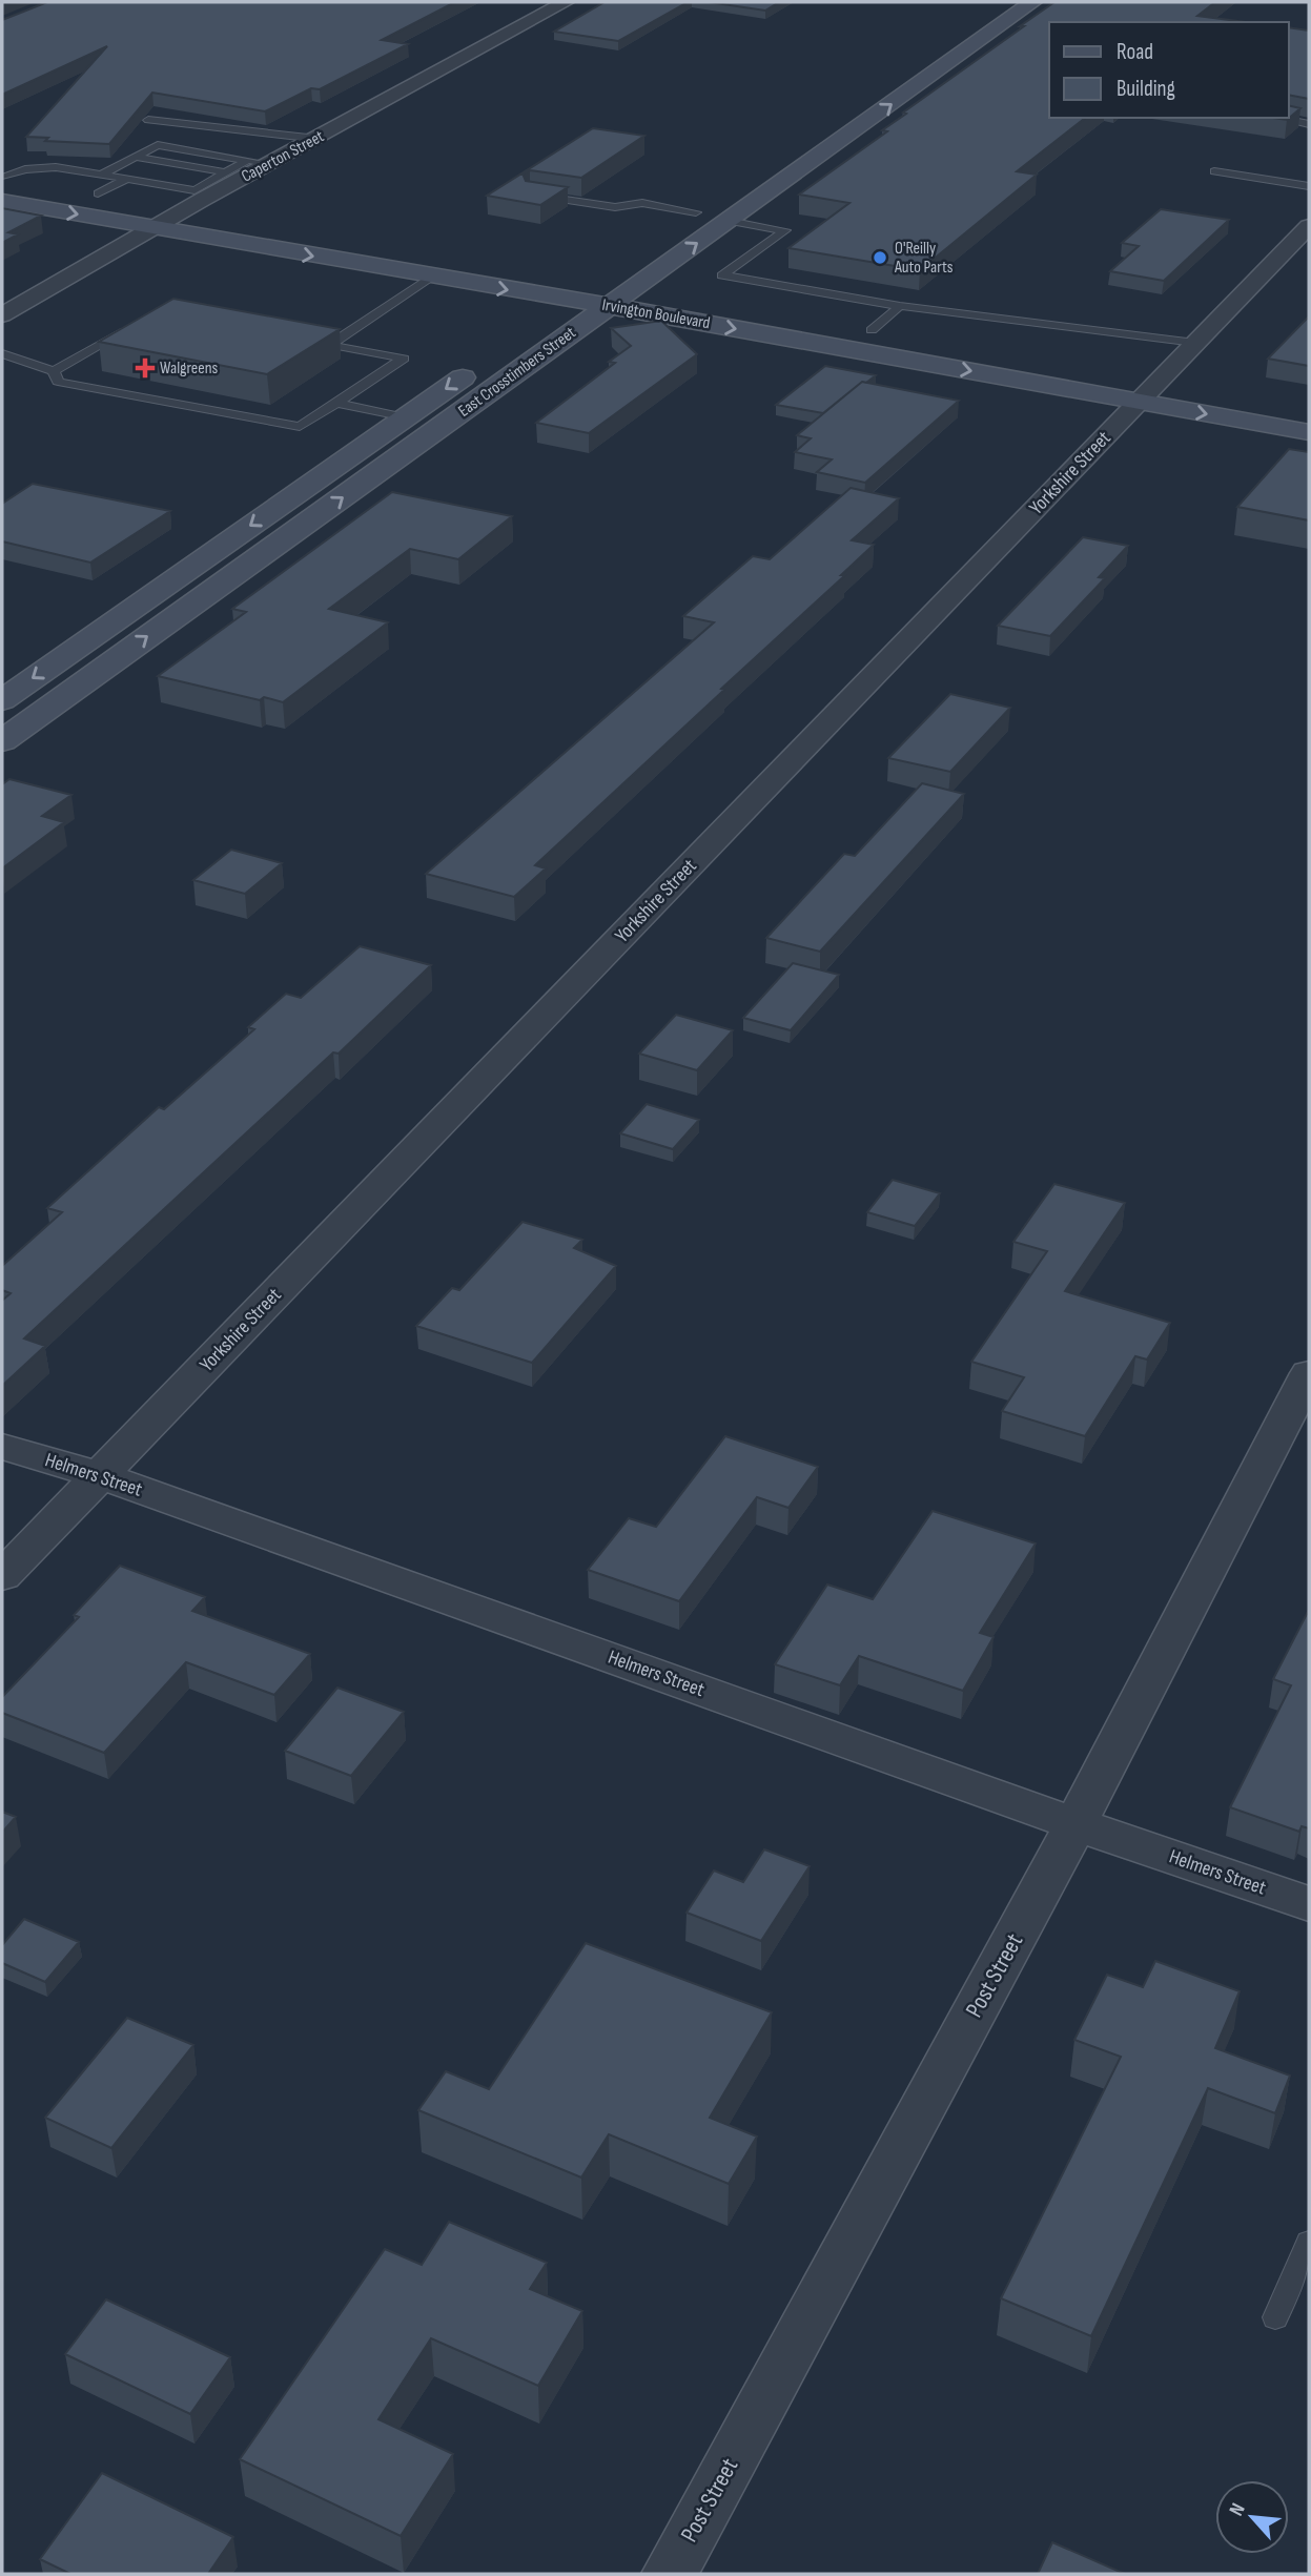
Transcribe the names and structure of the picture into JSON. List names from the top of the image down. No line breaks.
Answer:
{"streets":{"main road":["Irvington Boulevard","East Crosstimbers Street"],"street":["Caperton Street","Yorkshire Street","Helmers Street","Post Street"]},"crossings":[["Caperton Street","Irvington Boulevard"],["Irvington Boulevard","East Crosstimbers Street"],["Irvington Boulevard","Yorkshire Street"],["Yorkshire Street","Helmers Street"],["Helmers Street","Post Street"]],"places":{"other":["O'Reilly Auto Parts"],"health":["Walgreens"]},"legend":["Road","Building"],"north":"top left"}
